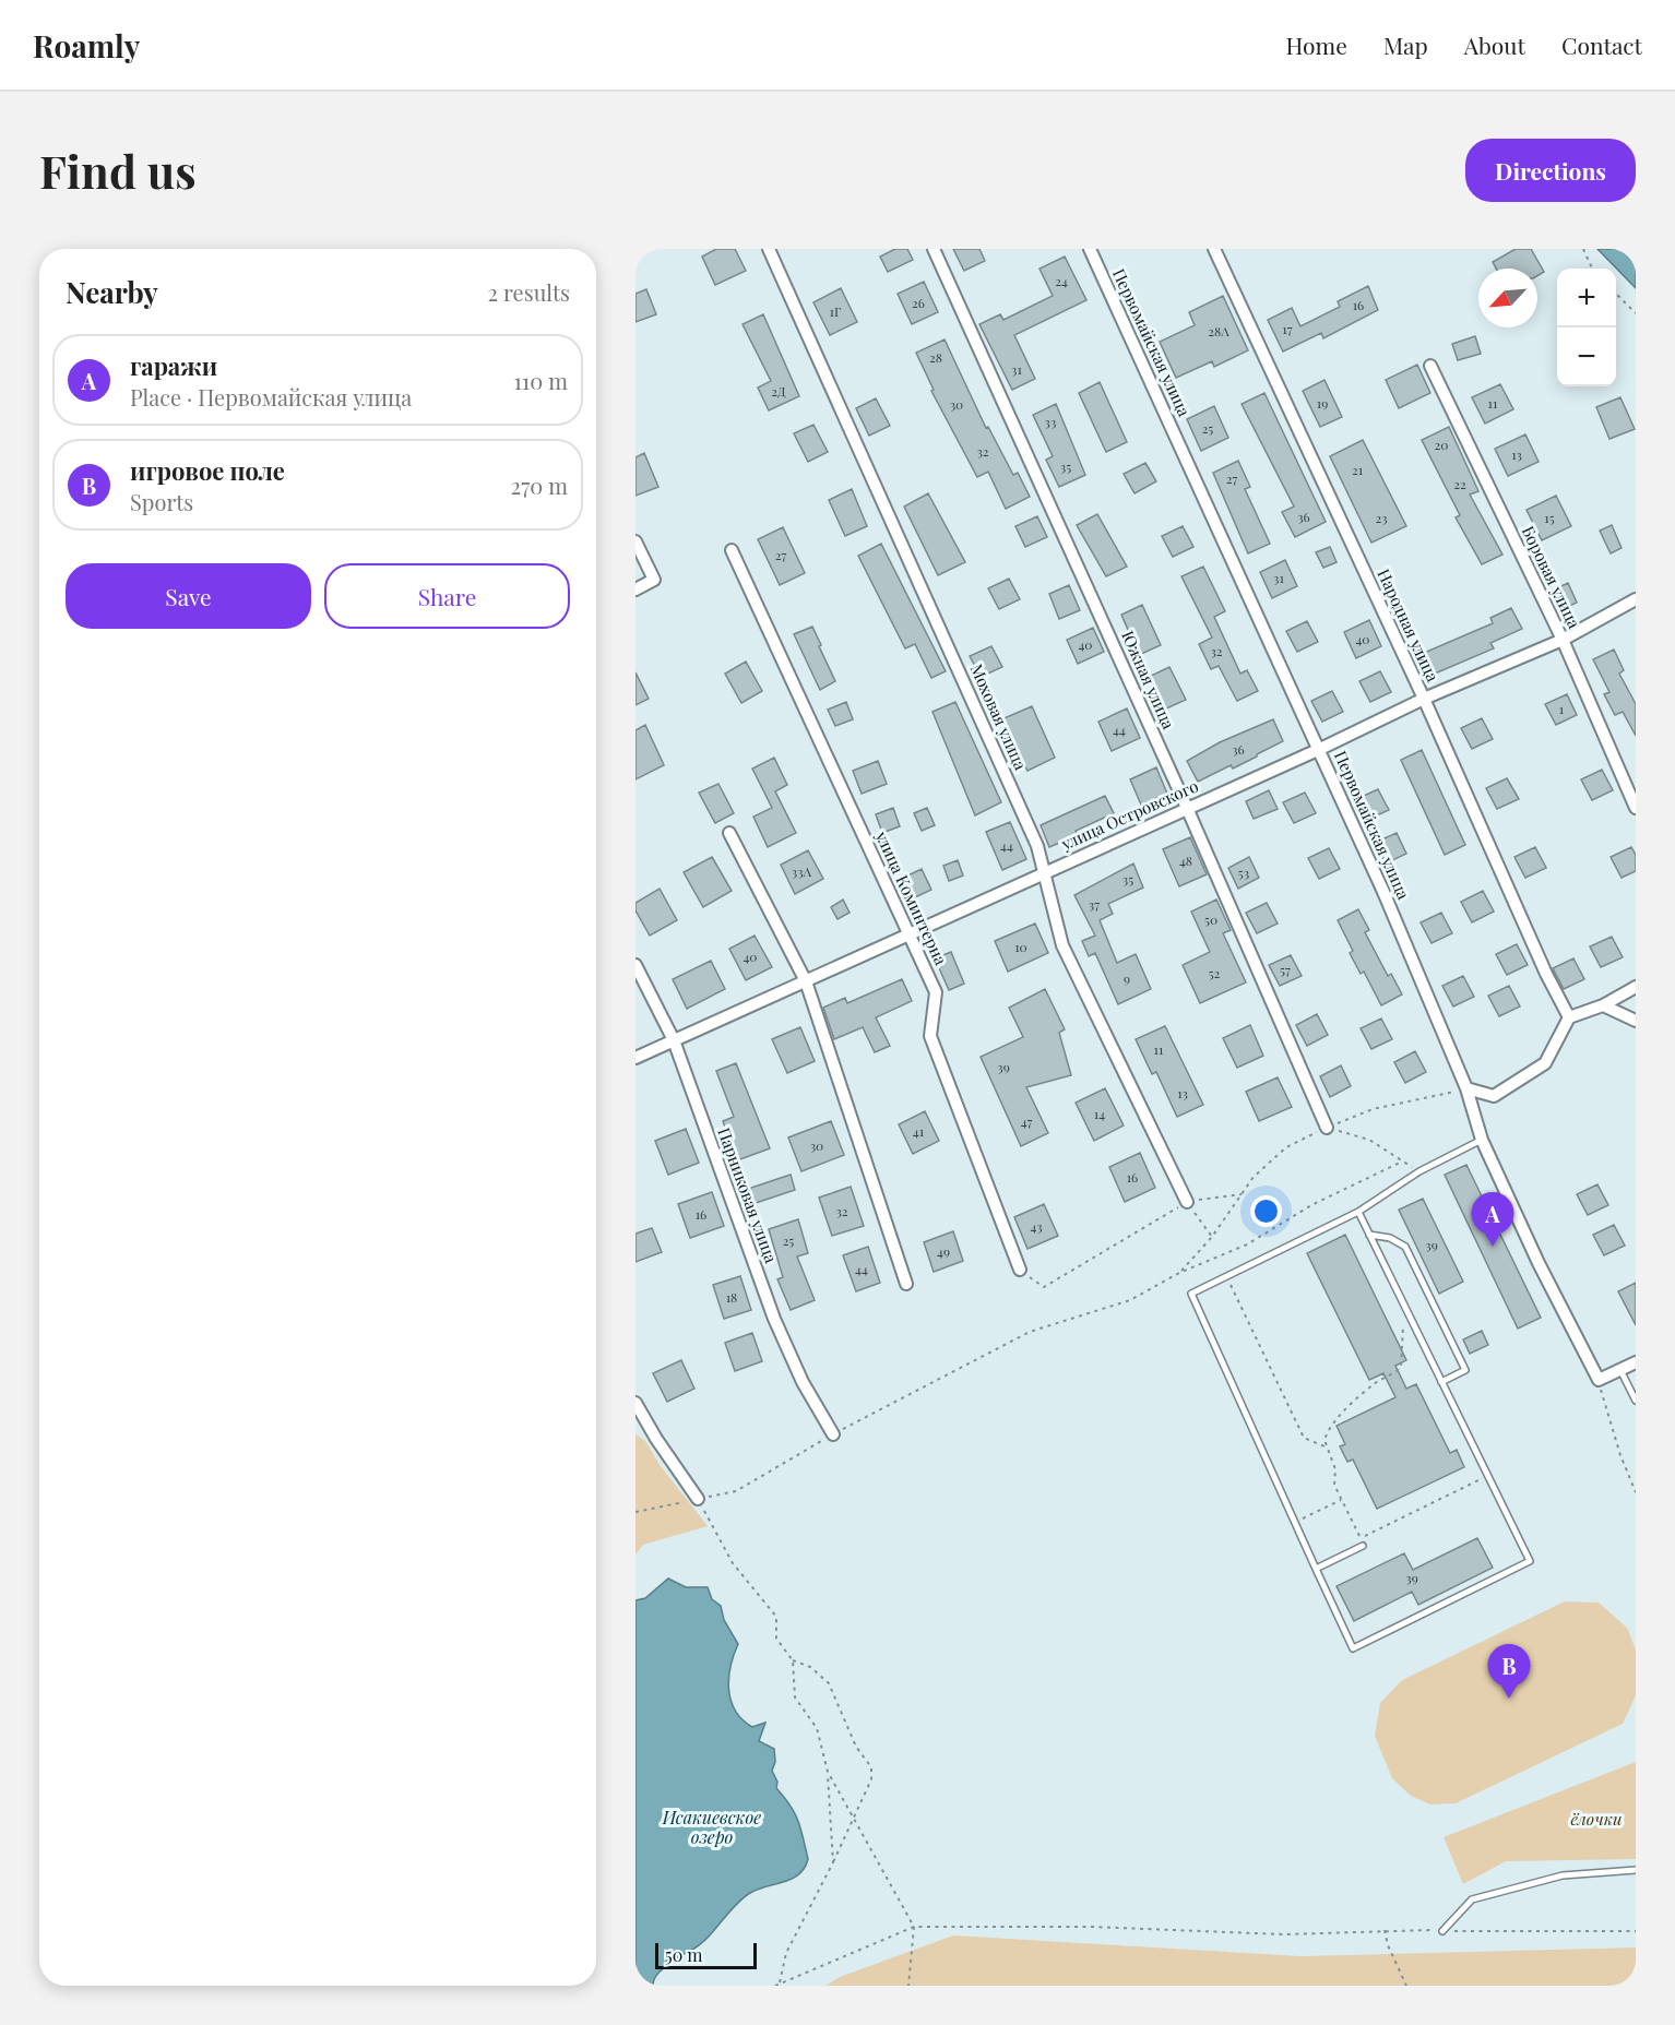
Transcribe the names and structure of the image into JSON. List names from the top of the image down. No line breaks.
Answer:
{"streets":{"street":["Первомайская улица","Боровая улица","Народная улица","Южная улица","Моховая улица","улица Островского","улица Коминтерна","Парниковая улица"]},"crossings":[["Первомайская улица","улица Островского"],["Боровая улица","улица Островского"],["Народная улица","улица Островского"],["Южная улица","улица Островского"],["Моховая улица","улица Островского"],["улица Островского","улица Коминтерна"],["улица Островского","Парниковая улица"]],"water":["Исакиевское озеро"],"parks":["ёлочки"],"house_numbers":["24","26","16","1Г","17","28А","28","31","2Д","19","11","30","33","25","20","32","13","35","21","27","22","36","23","15","27","31","40","40","32","1","44","36","44","48","33А","53","35","37","50","10","40","57","52","9","11","39","13","14","47","41","30","16","32","16","43","25","39","49","44","18","39"],"scale_bar":"50 m","north":"bottom left","page":{"header":"Roamly","nav":["Home","Map","About","Contact"],"buttons":["Directions",["Save","Share"]],"title":"Find us","heading":["Nearby","2 results"],"map_buttons":["+","−"],"list":[{"mark":"A","name":"гаражи","note":"Place · Первомайская улица","value":"110 m"},{"mark":"B","name":"игровое поле","note":"Sports","value":"270 m"}],"pins":["A","B"],"scale":"50 m"}}
